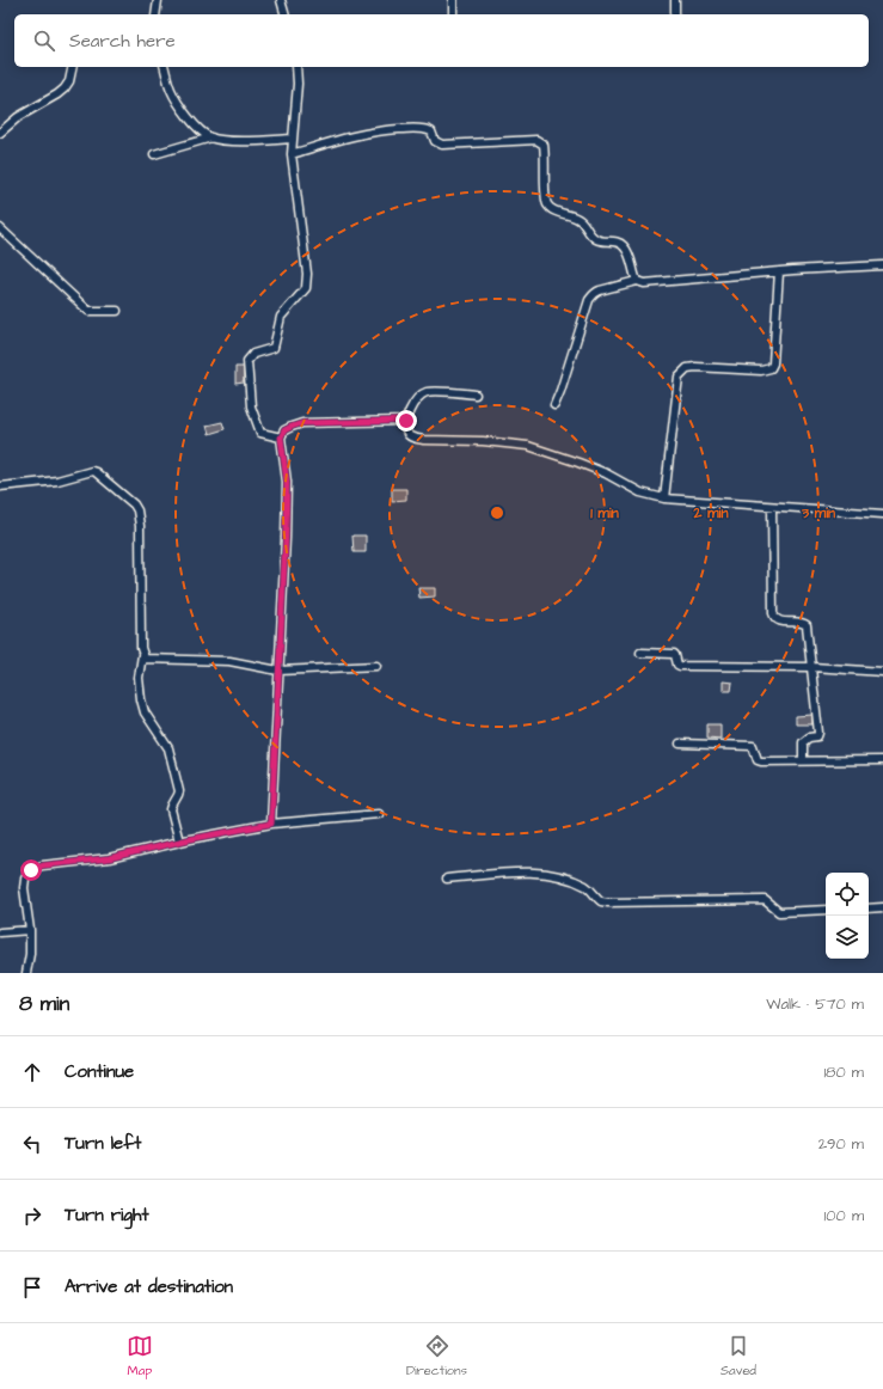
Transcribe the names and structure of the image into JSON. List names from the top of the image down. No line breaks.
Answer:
{"page":{"search":"Search here","heading":["8 min","Walk · 570 m"],"list":[["Continue","180 m"],["Turn left","290 m"],["Turn right","100 m"],"Arrive at destination"],"nav":["Map","Directions","Saved"]},"rings":["1 min","2 min","3 min"]}
